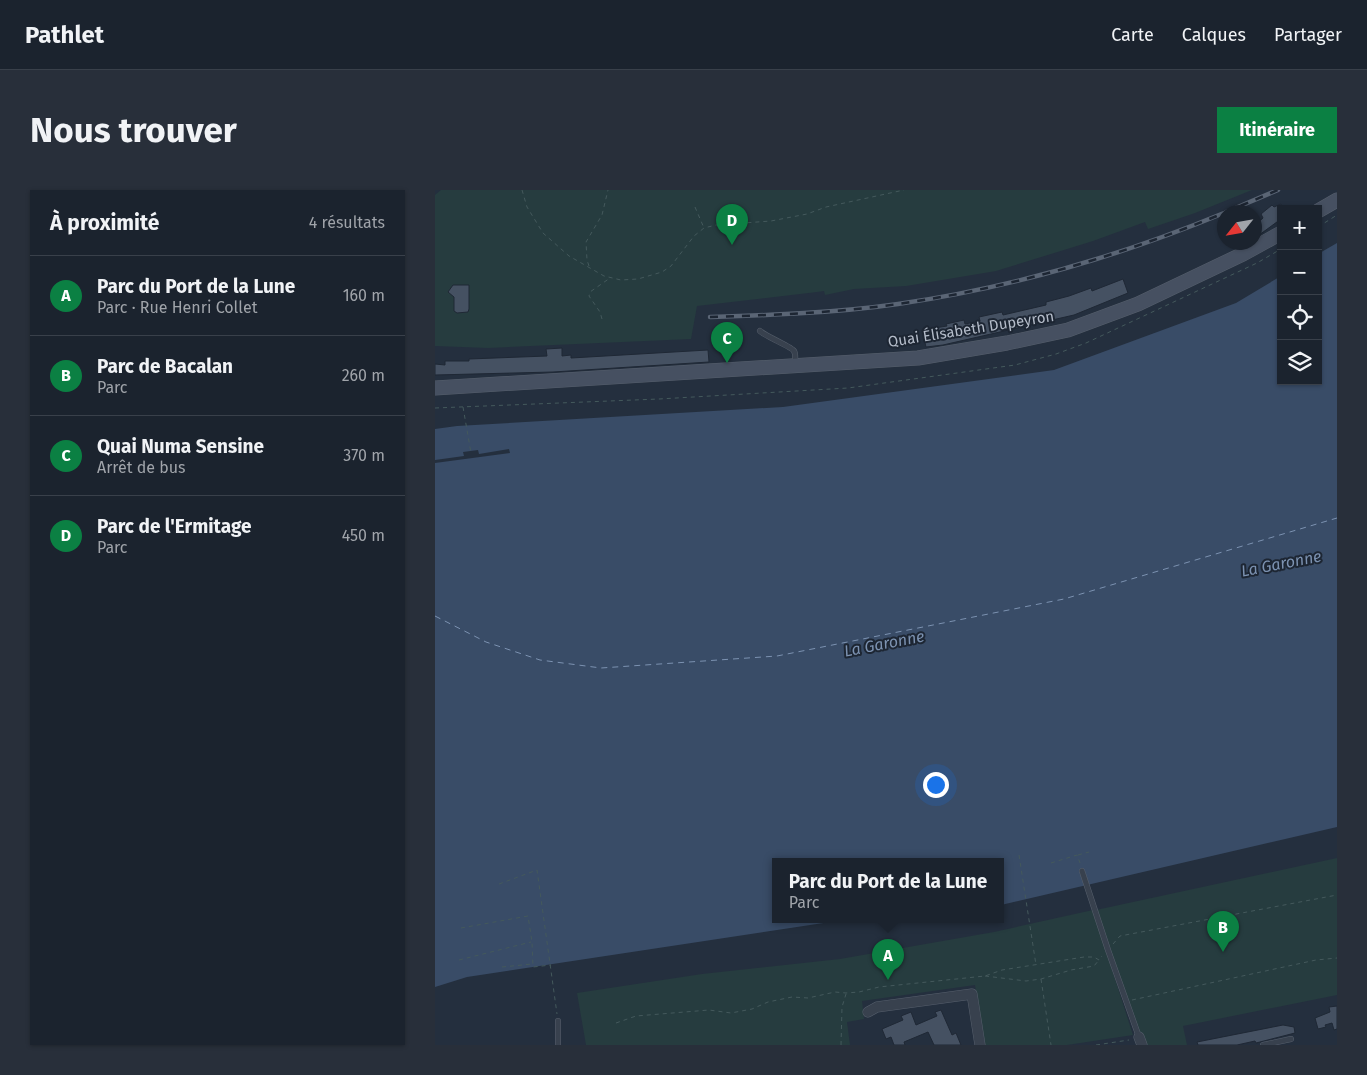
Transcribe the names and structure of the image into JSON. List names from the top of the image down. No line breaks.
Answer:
{"streets":{"main road":["Quai Élisabeth Dupeyron"]},"water":["La Garonne"],"north":"bottom left","page":{"header":"Pathlet","nav":["Carte","Calques","Partager"],"buttons":"Itinéraire","title":"Nous trouver","heading":["À proximité","4 résultats"],"pins":["D","C","B","A"],"map_buttons":["+","−"],"list":[{"mark":"A","name":"Parc du Port de la Lune","note":"Parc · Rue Henri Collet","value":"160 m"},{"mark":"B","name":"Parc de Bacalan","note":"Parc","value":"260 m"},{"mark":"C","name":"Quai Numa Sensine","note":"Arrêt de bus","value":"370 m"},{"mark":"D","name":"Parc de l'Ermitage","note":"Parc","value":"450 m"}],"popup":["Parc du Port de la Lune","Parc"]}}
